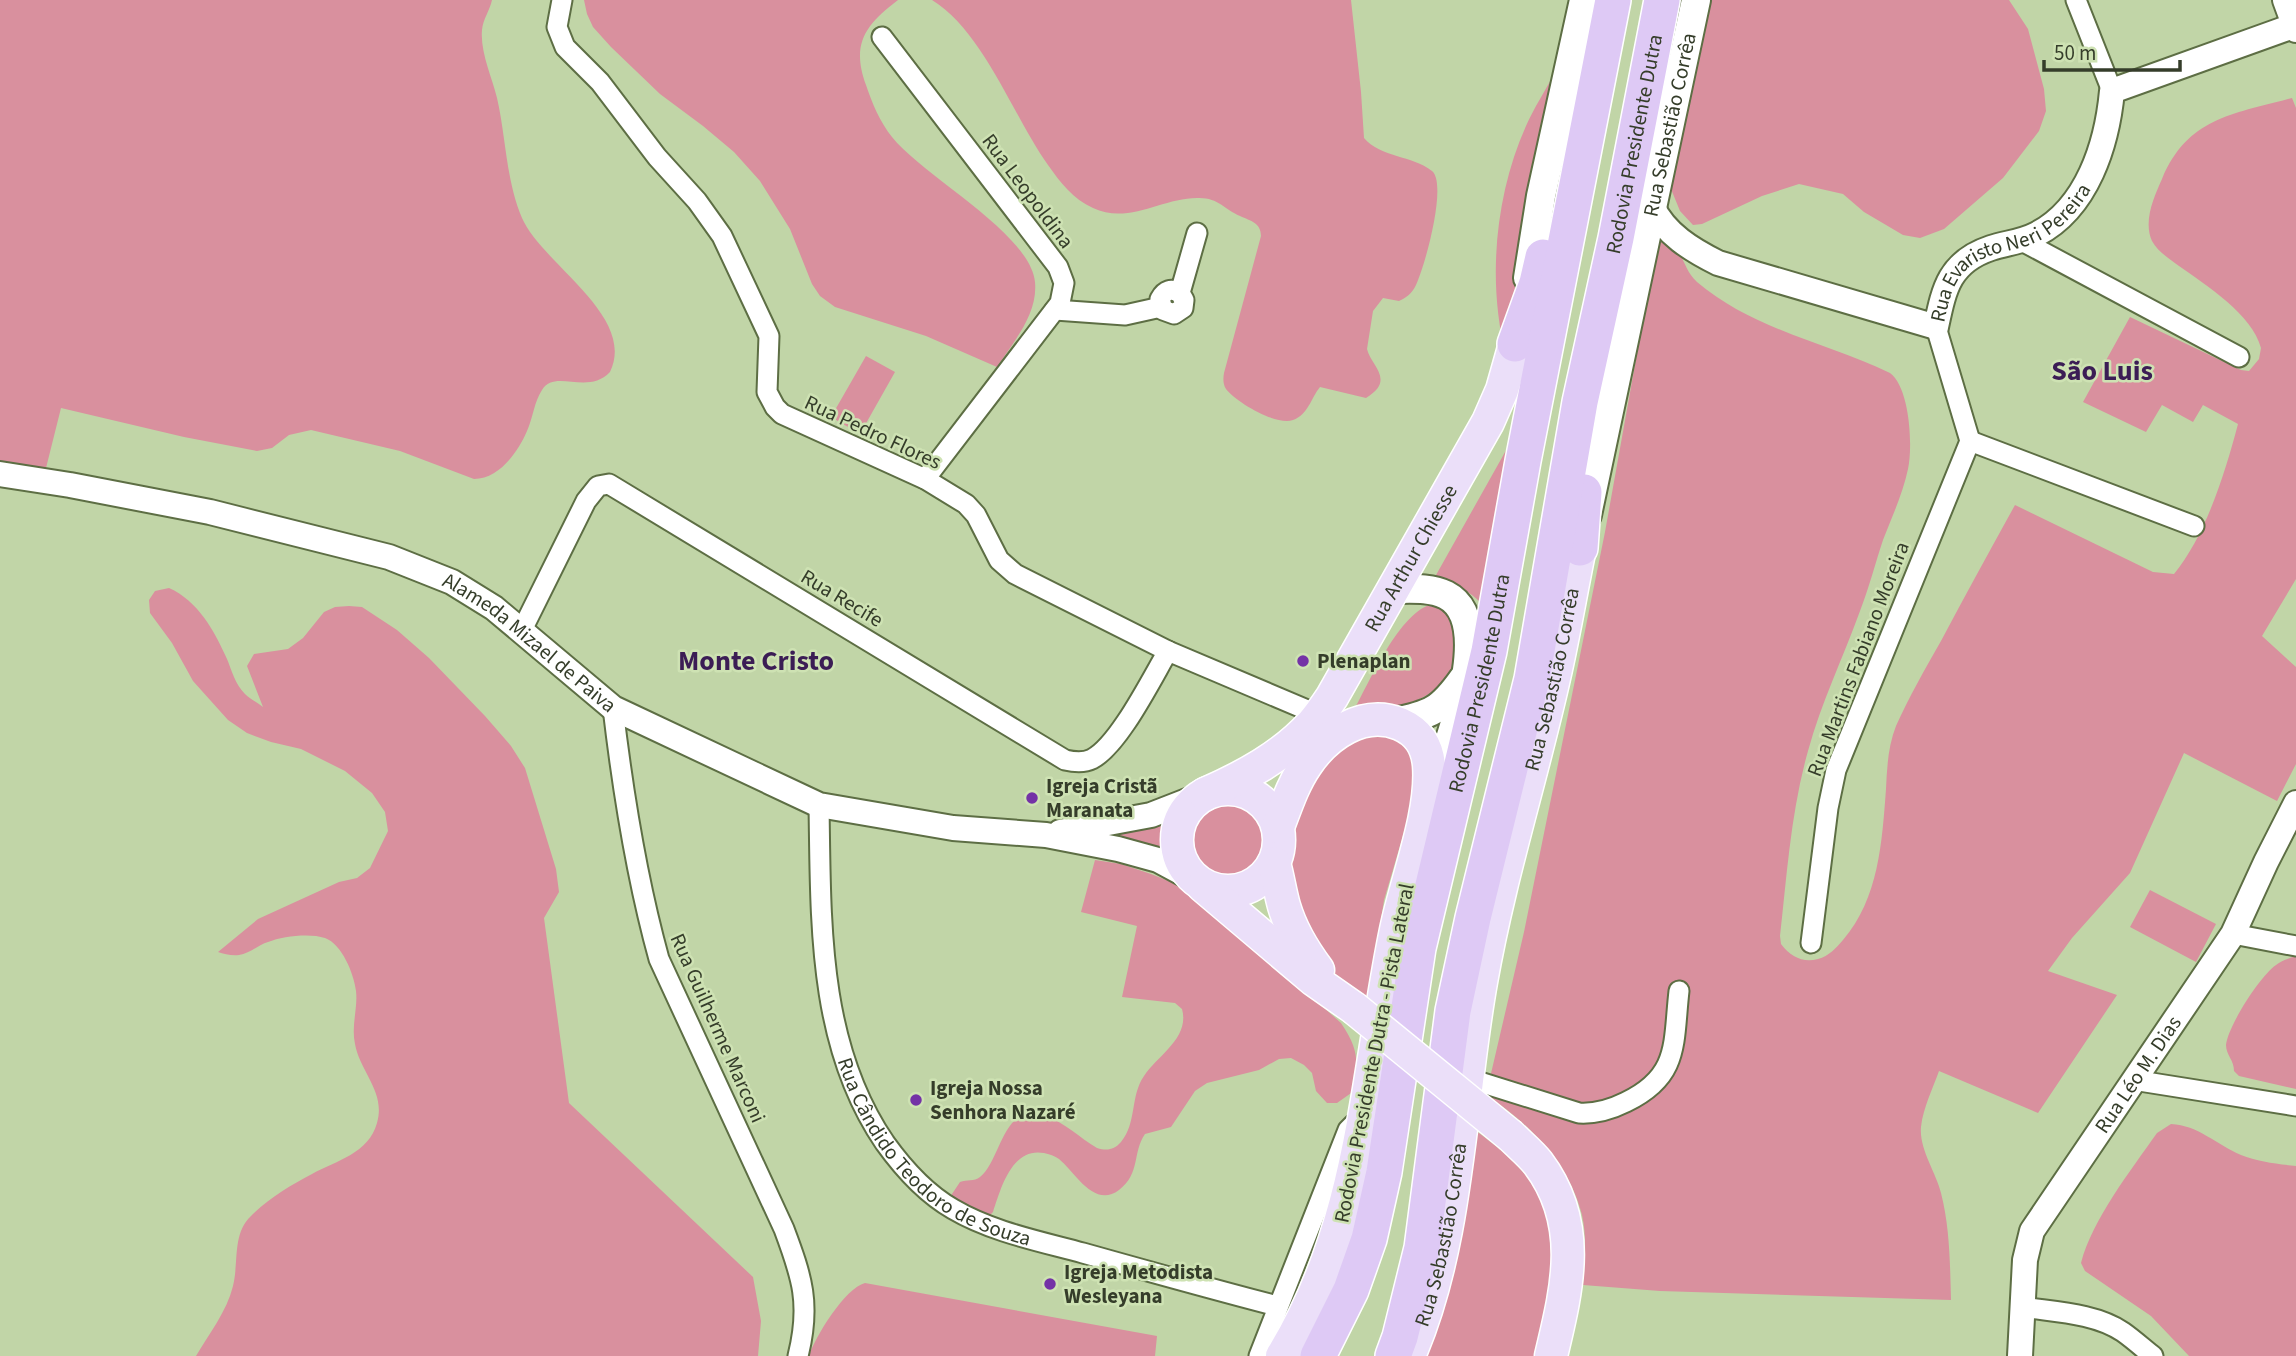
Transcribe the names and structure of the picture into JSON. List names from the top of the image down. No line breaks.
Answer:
{"streets":{"highway":["Rodovia Presidente Dutra"],"main road":["Rua Sebastião Corrêa","Rua Arthur Chiesse","Rodovia Presidente Dutra - Pista Lateral"],"street":["Rua Leopoldina","Rua Evaristo Neri Pereira","Rua Pedro Flores","Rua Recife","Alameda Mizael de Paiva","Rua Martins Fabiano Moreira","Rua Guilherme Marconi","Rua Léo M. Dias","Rua Cândido Teodoro de Souza"]},"crossings":[["Rua Sebastião Corrêa","Rua Evaristo Neri Pereira"],["Rua Leopoldina","Rua Pedro Flores"],["Rua Pedro Flores","Rua Arthur Chiesse"],["Rua Pedro Flores","Rua Recife"],["Rua Recife","Alameda Mizael de Paiva"],["Alameda Mizael de Paiva","Rua Guilherme Marconi"],["Alameda Mizael de Paiva","Rua Cândido Teodoro de Souza"]],"districts":["São Luis","Monte Cristo"],"places":["Plenaplan","Igreja Cristã Maranata","Igreja Nossa Senhora Nazaré","Igreja Metodista Wesleyana"],"scale_bar":"50 m"}
